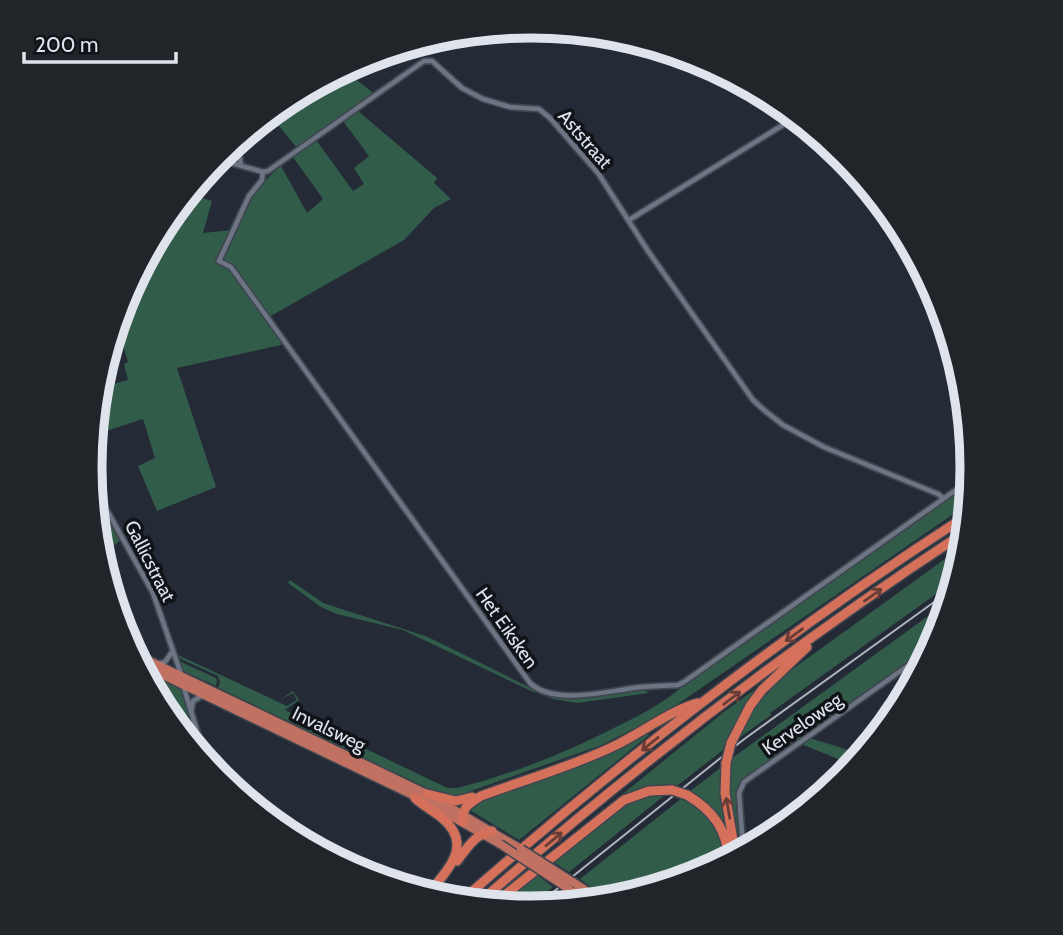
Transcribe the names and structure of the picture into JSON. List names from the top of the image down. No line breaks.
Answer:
{"streets":{"highway":["Invalsweg"],"street":["Aststraat","Gallicstraat","Het Eiksken","Kerveloweg"]},"crossings":[["Aststraat","Het Eiksken"],["Gallicstraat","Invalsweg"]],"scale_bar":"200 m"}
